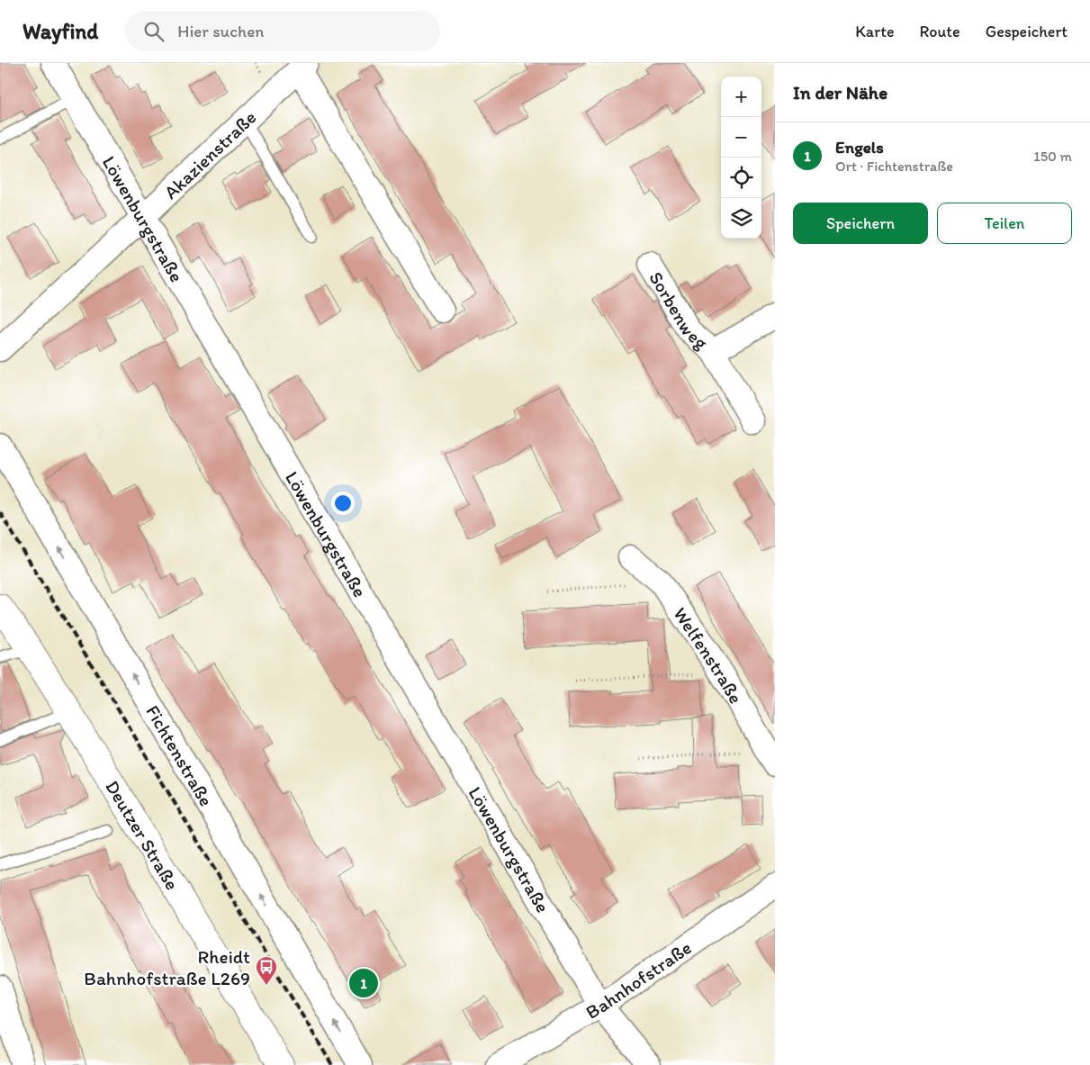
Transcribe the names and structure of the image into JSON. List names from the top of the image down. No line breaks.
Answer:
{"streets":{"main road":["Deutzer Straße"],"street":["Akazienstraße","Löwenburgstraße","Sorbenweg","Welfenstraße","Fichtenstraße","Bahnhofstraße"]},"crossings":[["Akazienstraße","Löwenburgstraße"],["Löwenburgstraße","Bahnhofstraße"]],"one_way":["Fichtenstraße"],"places":{"bus stop":["Rheidt Bahnhofstraße L269"]},"page":{"header":"Wayfind","search":"Hier suchen","nav":["Karte","Route","Gespeichert"],"heading":"In der Nähe","map_buttons":["+","−"],"list":[{"mark":"1","name":"Engels","note":"Ort · Fichtenstraße","value":"150 m"}],"buttons":["Speichern","Teilen"],"pins":"1"}}
